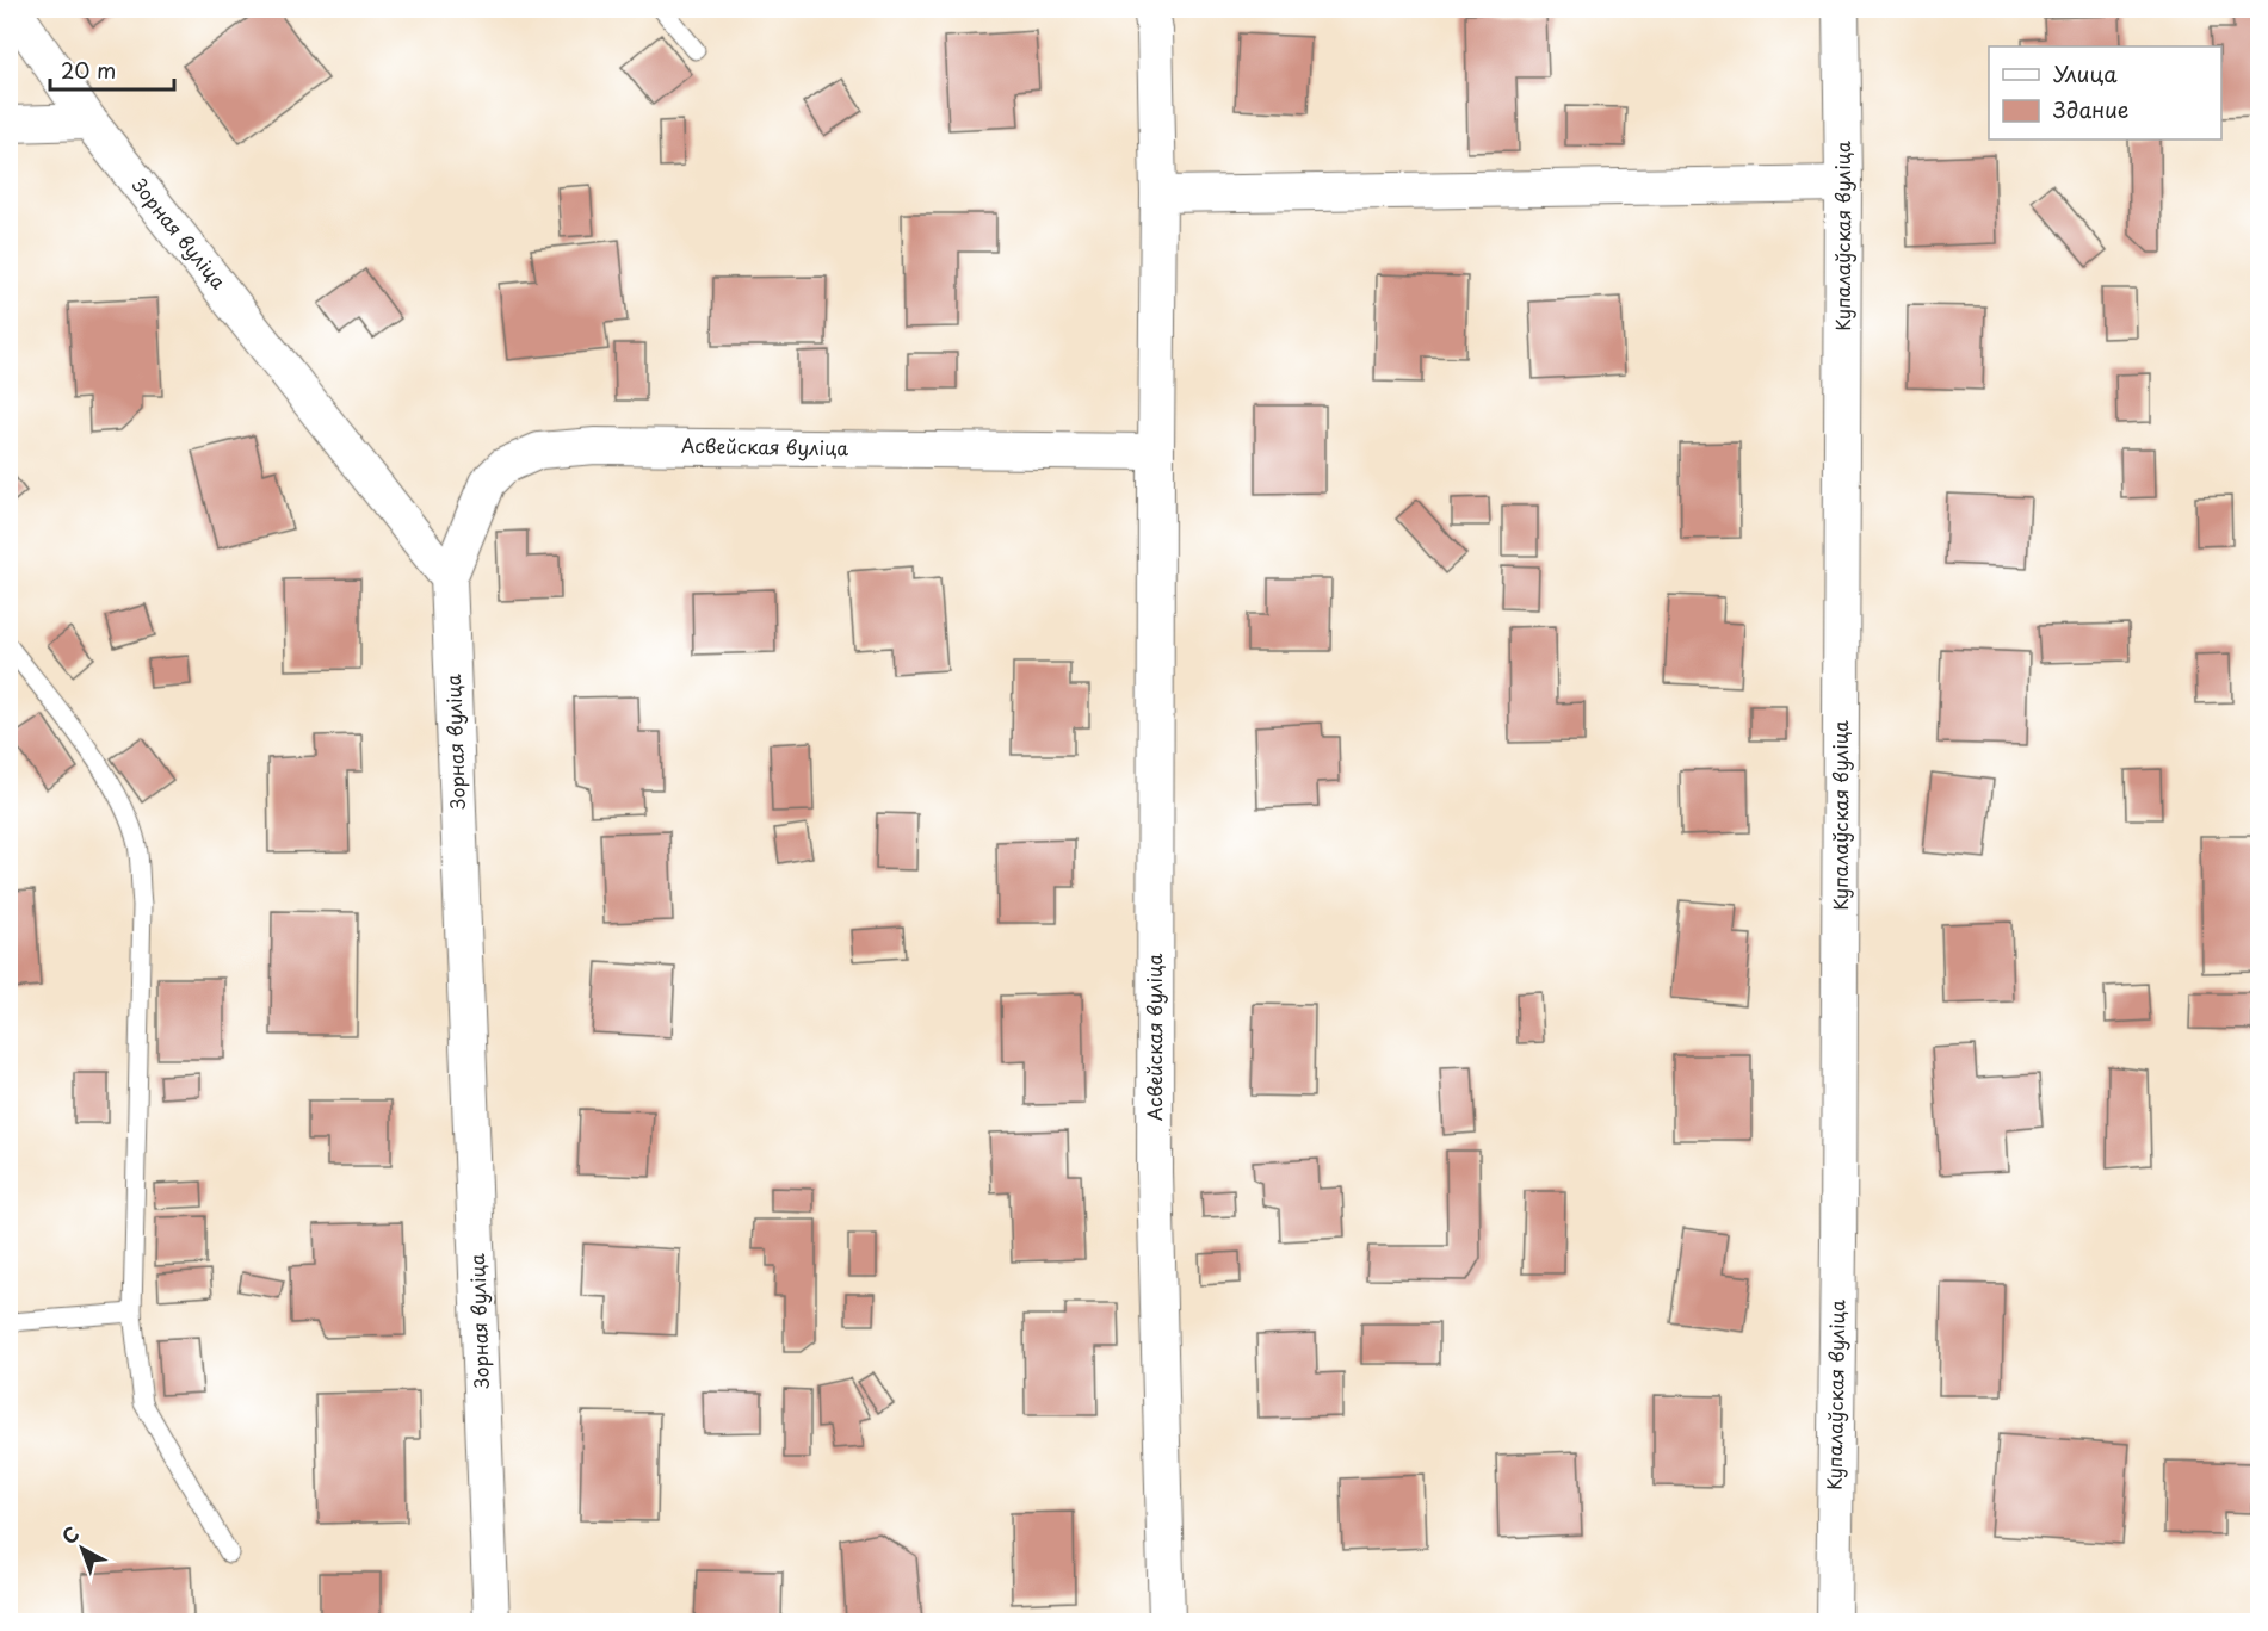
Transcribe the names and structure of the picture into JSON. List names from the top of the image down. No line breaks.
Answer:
{"streets":{"street":["Зорная вуліца","Купалаўская вуліца","Асвейская вуліца"]},"crossings":[["Зорная вуліца","Асвейская вуліца"]],"legend":["Улица","Здание"],"scale_bar":"20 m","north":"top left"}
